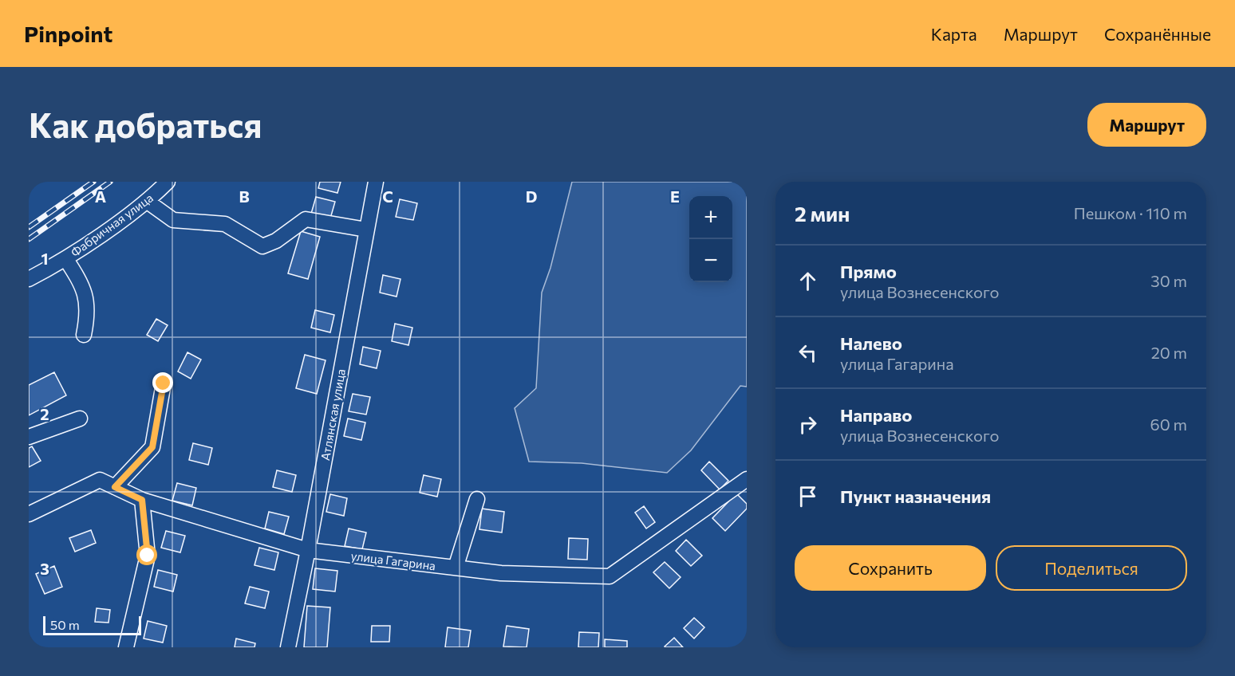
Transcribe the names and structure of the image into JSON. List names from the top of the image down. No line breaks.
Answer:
{"streets":{"street":["Фабричная улица","Атлянская улица","улица Гагарина"]},"crossings":[["Атлянская улица","улица Гагарина"]],"scale_bar":"50 m","page":{"header":"Pinpoint","nav":["Карта","Маршрут","Сохранённые"],"buttons":["Маршрут",["Сохранить","Поделиться"]],"title":"Как добраться","heading":["2 мин","Пешком · 110 m"],"map_buttons":["+","−"],"list":[["Прямо","улица Вознесенского","30 m"],["Налево","улица Гагарина","20 m"],["Направо","улица Вознесенского","60 m"],"Пункт назначения"],"scale":"50 m"},"grid":{"columns":["A","B","C","D","E"],"rows":["1","2","3"]}}
